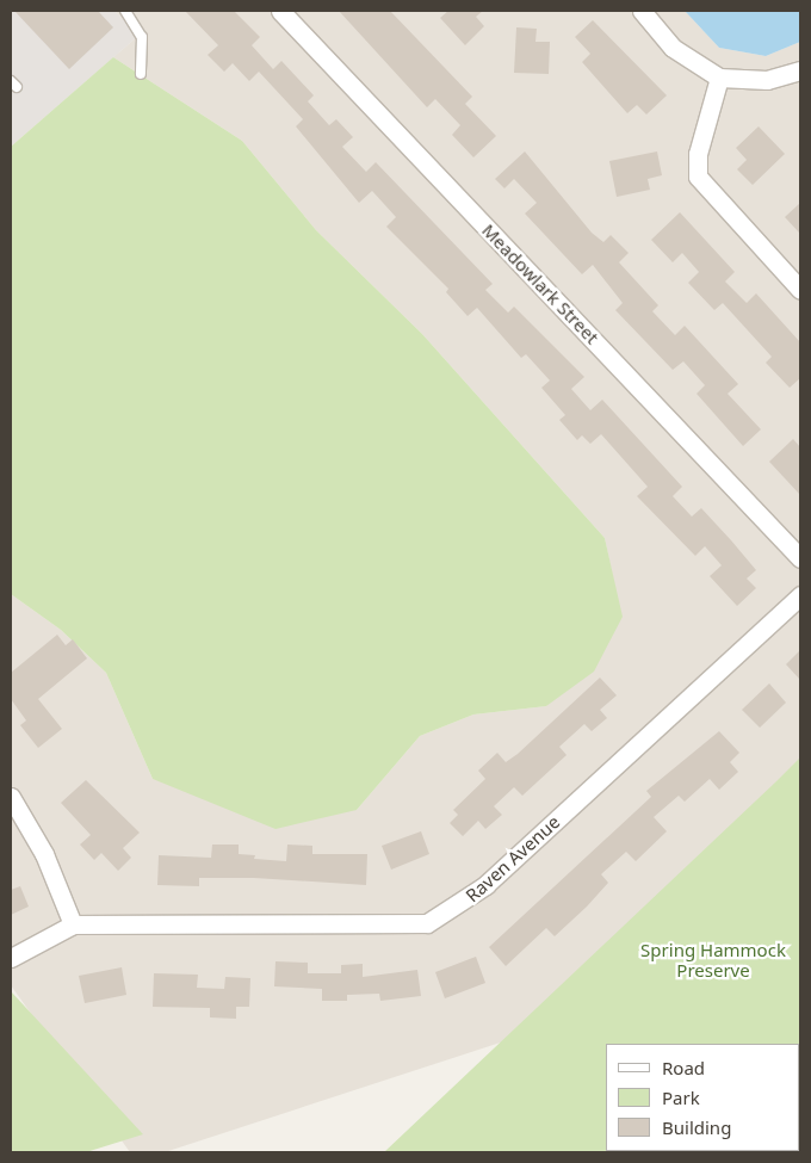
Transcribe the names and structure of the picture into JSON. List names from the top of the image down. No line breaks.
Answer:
{"streets":{"street":["Meadowlark Street","Raven Avenue"]},"parks":["Spring Hammock Preserve"],"legend":["Road","Park","Building"]}
